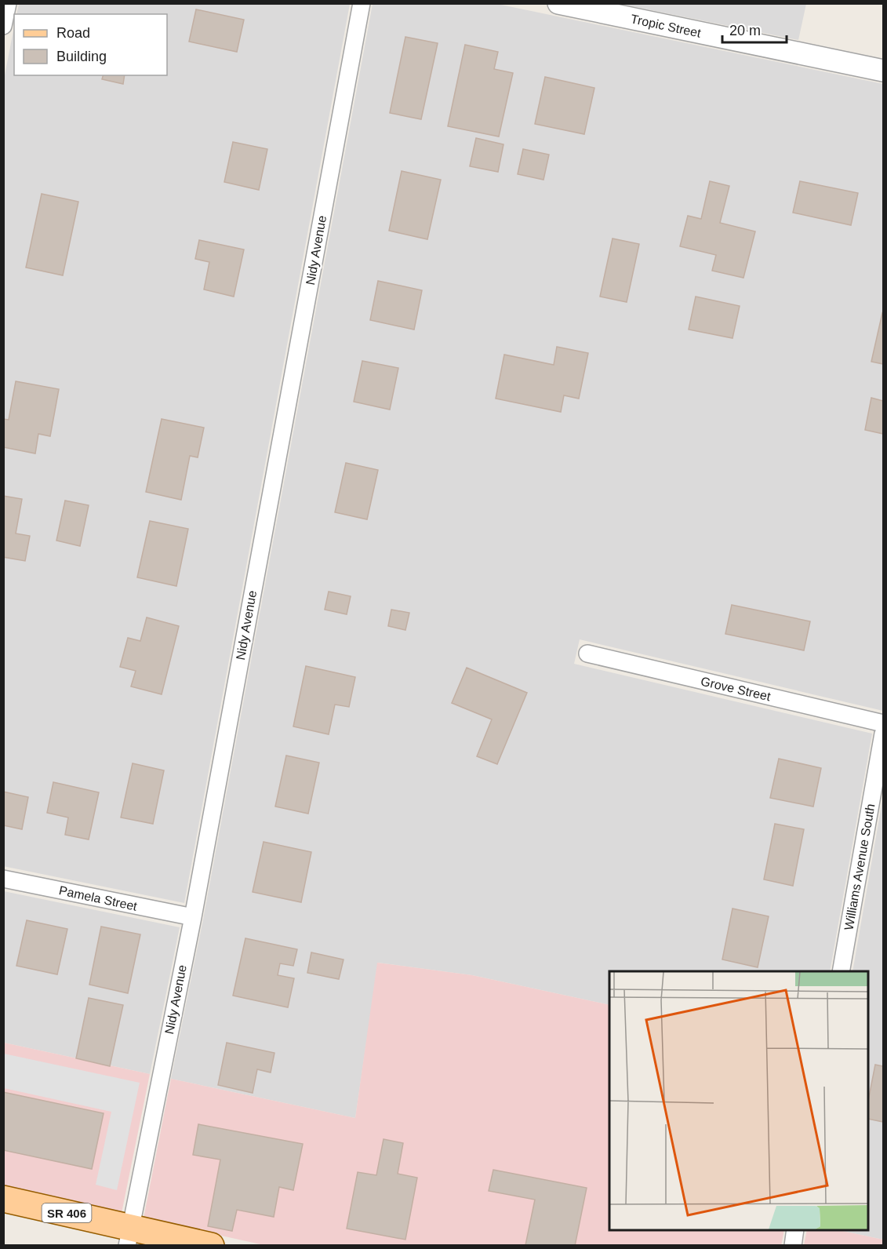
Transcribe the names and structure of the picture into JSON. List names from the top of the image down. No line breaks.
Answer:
{"streets":{"main road":["SR 406"],"street":["Tropic Street","Nidy Avenue","Grove Street","Williams Avenue South","Pamela Street"]},"crossings":[["Nidy Avenue","Pamela Street"],["Nidy Avenue","SR 406"]],"legend":["Road","Building"],"scale_bar":"20 m"}
